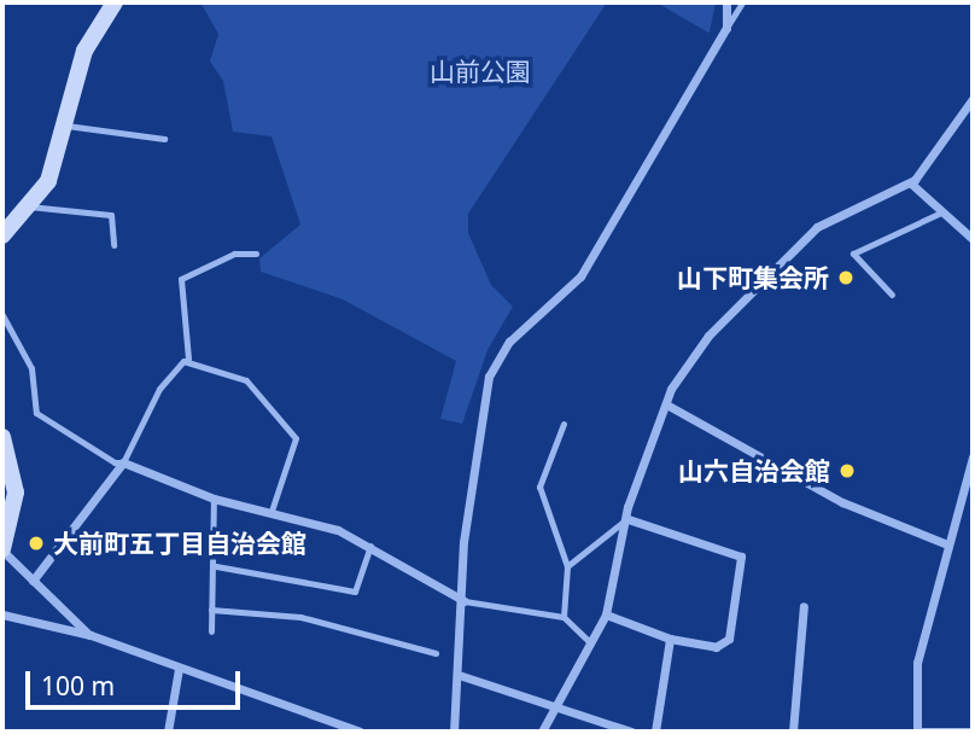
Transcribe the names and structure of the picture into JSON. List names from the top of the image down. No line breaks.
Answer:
{"parks":["山前公園"],"places":["山下町集会所","山六自治会館","大前町五丁目自治会館"],"scale_bar":"100 m"}
